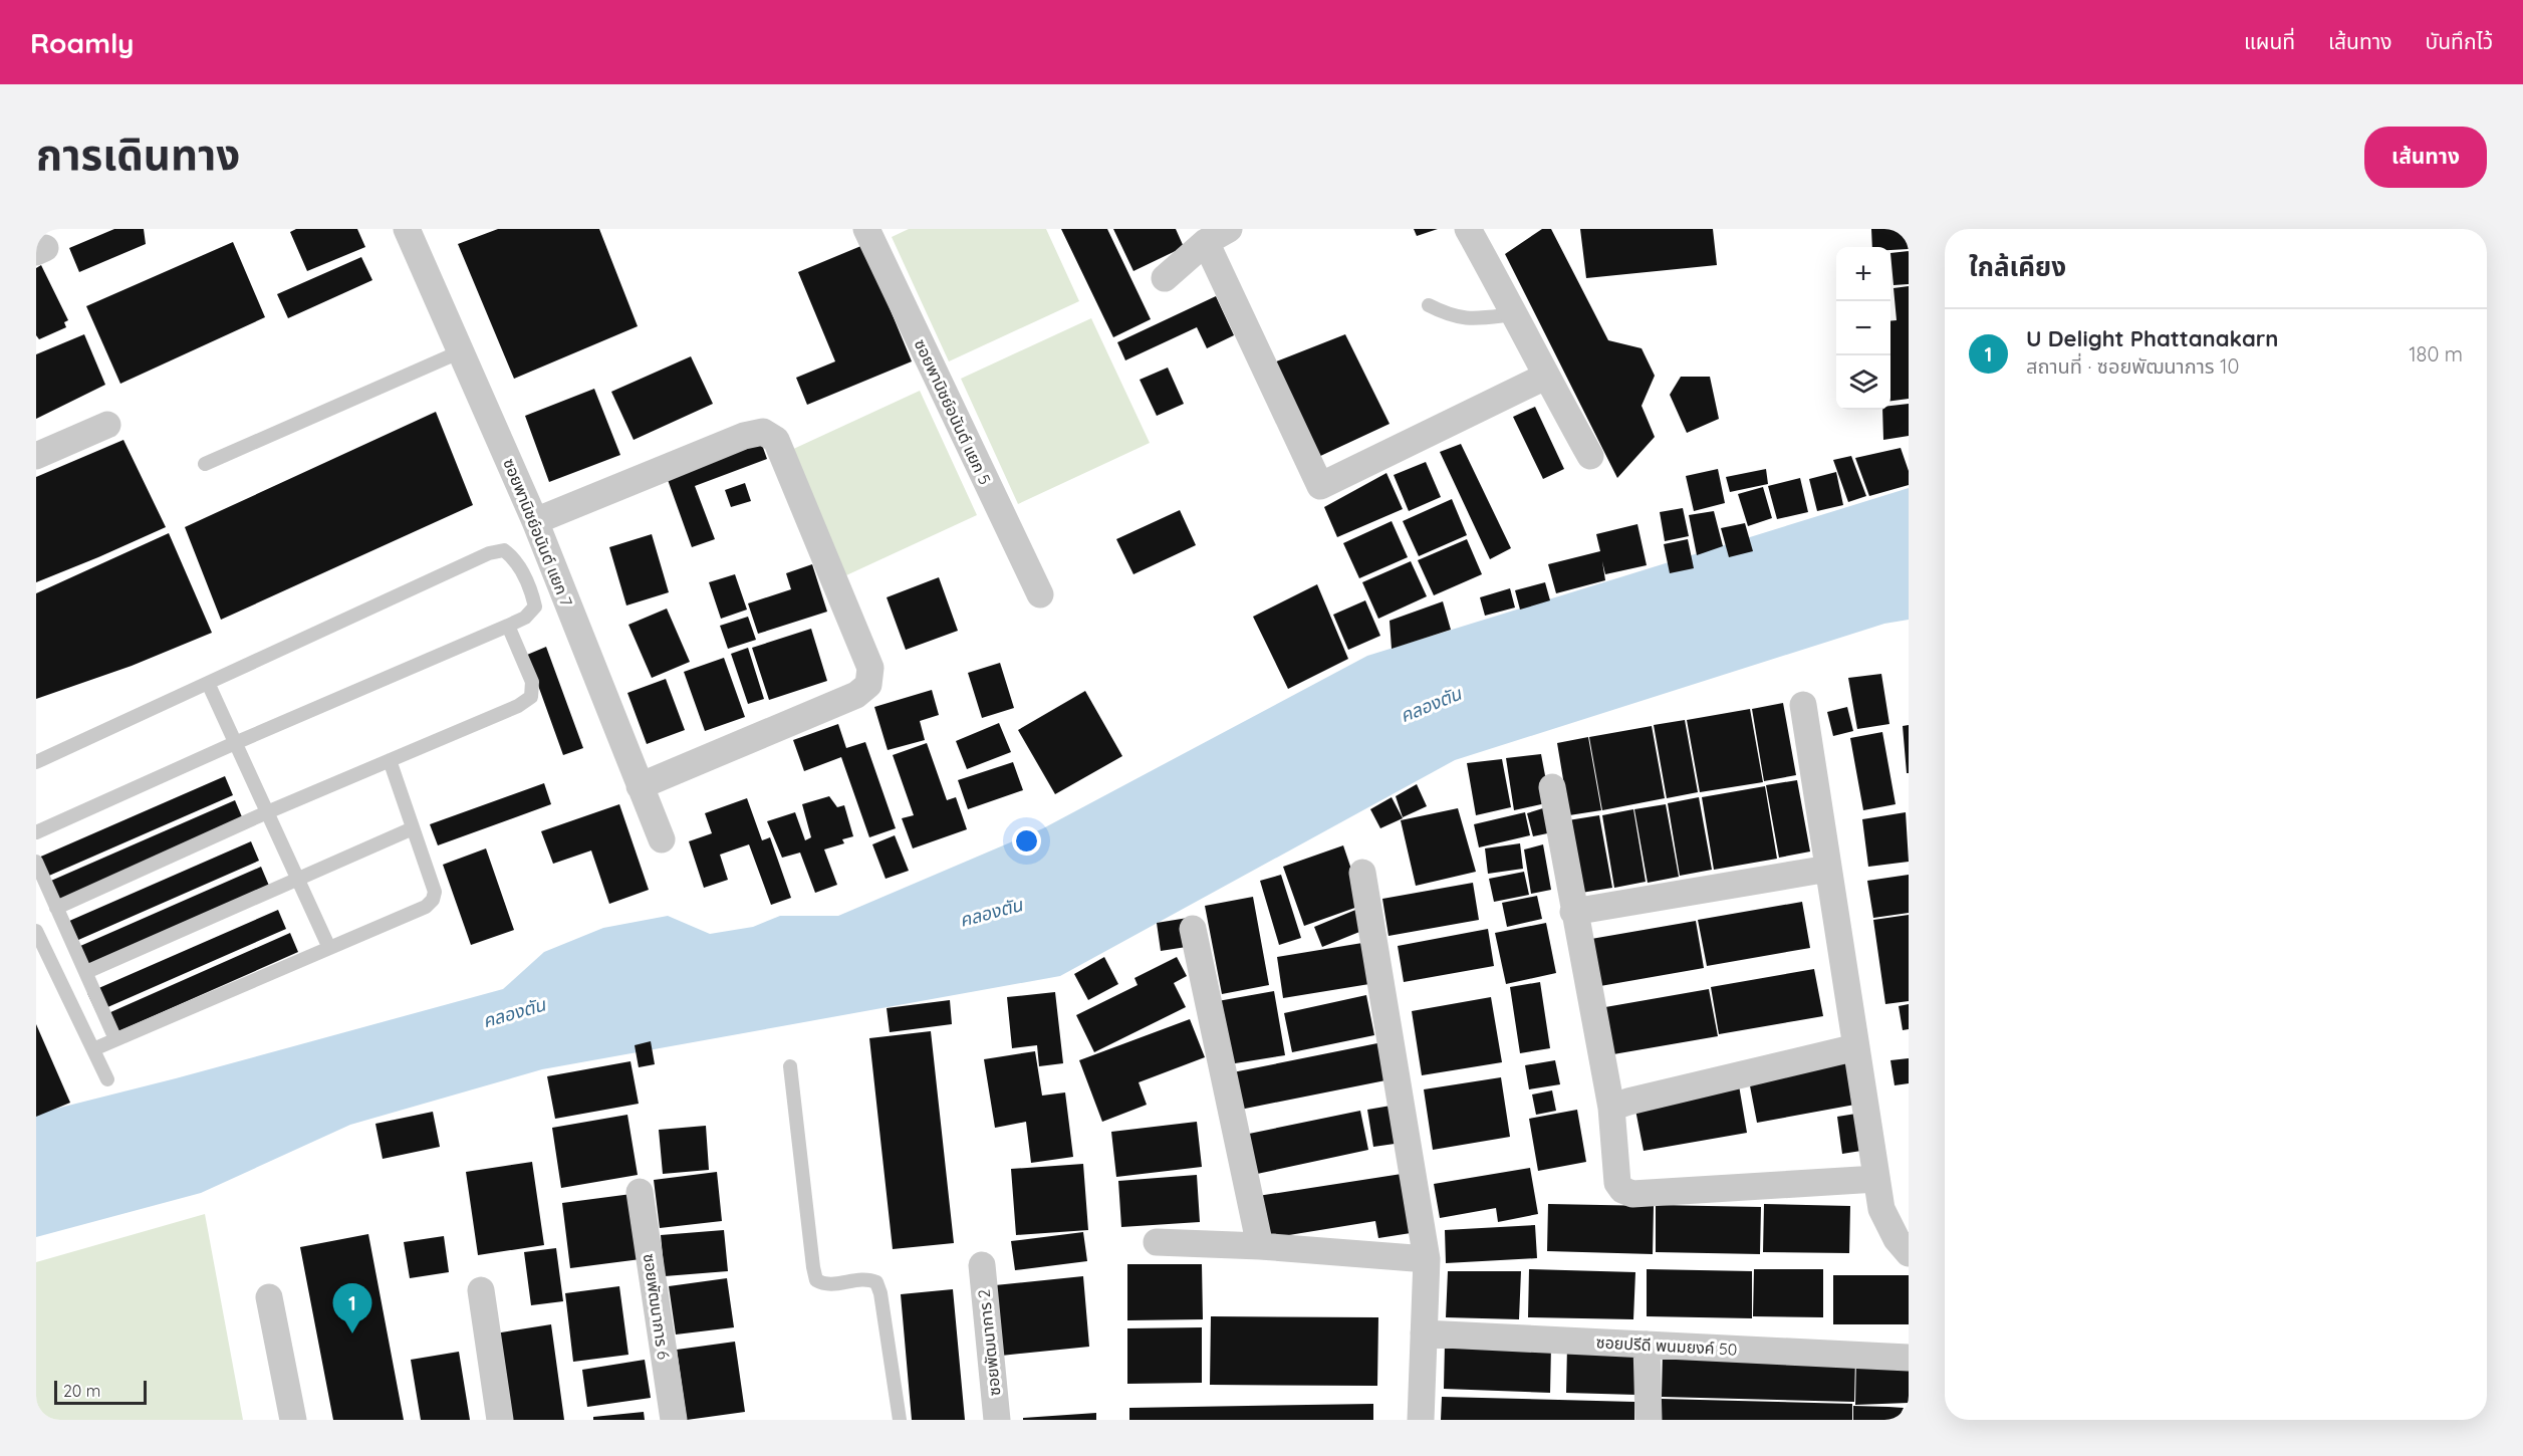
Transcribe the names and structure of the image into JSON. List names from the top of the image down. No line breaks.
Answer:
{"streets":{"street":["ซอยพานิชย์อนันต์ แยก 5","ซอยพานิชย์อนันต์ แยก 7","ซอยพัฒนาการ 6","ซอยพัฒนาการ 2","ซอยปรีดี พนมยงค์ 50"]},"water":["คลองตัน"],"scale_bar":"20 m","page":{"header":"Roamly","nav":["แผนที่","เส้นทาง","บันทึกไว้"],"title":"การเดินทาง","buttons":"เส้นทาง","heading":"ใกล้เคียง","map_buttons":["+","−"],"list":[{"mark":"1","name":"U Delight Phattanakarn","note":"สถานที่ · ซอยพัฒนาการ 10","value":"180 m"}],"pins":"1","scale":"20 m"}}
